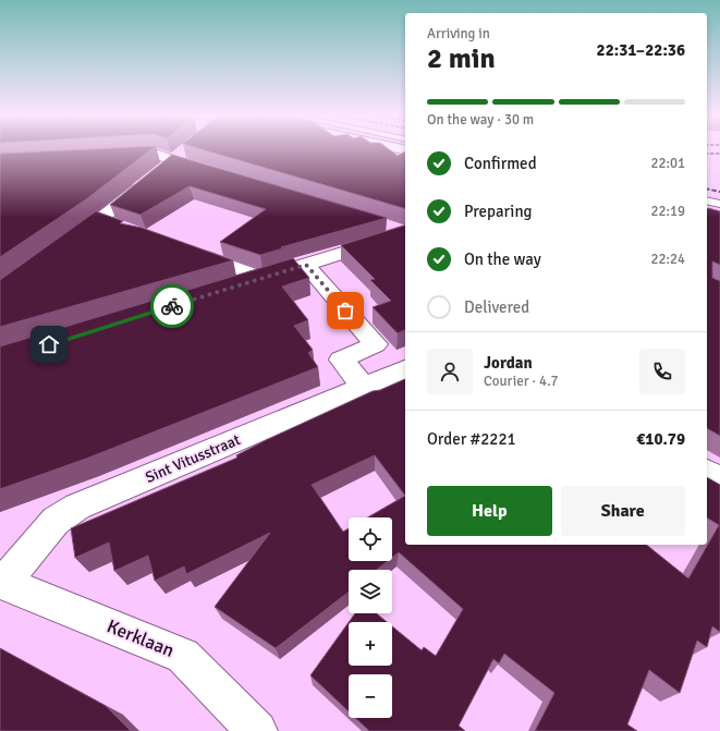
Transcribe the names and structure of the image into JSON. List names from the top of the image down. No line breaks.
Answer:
{"streets":{"street":["Sint Vitusstraat","Kerklaan"]},"crossings":[["Sint Vitusstraat","Kerklaan"]],"page":{"heading":["2 min","Arriving in","22:31–22:36"],"panel":["Jordan","Courier · 4.7","Order #2221","€10.79"],"bar":"On the way · 30 m","list":[["Confirmed","22:01"],["Preparing","22:19"],["On the way","22:24"],"Delivered"],"buttons":["Help","Share"],"map_buttons":["+","−"]}}
